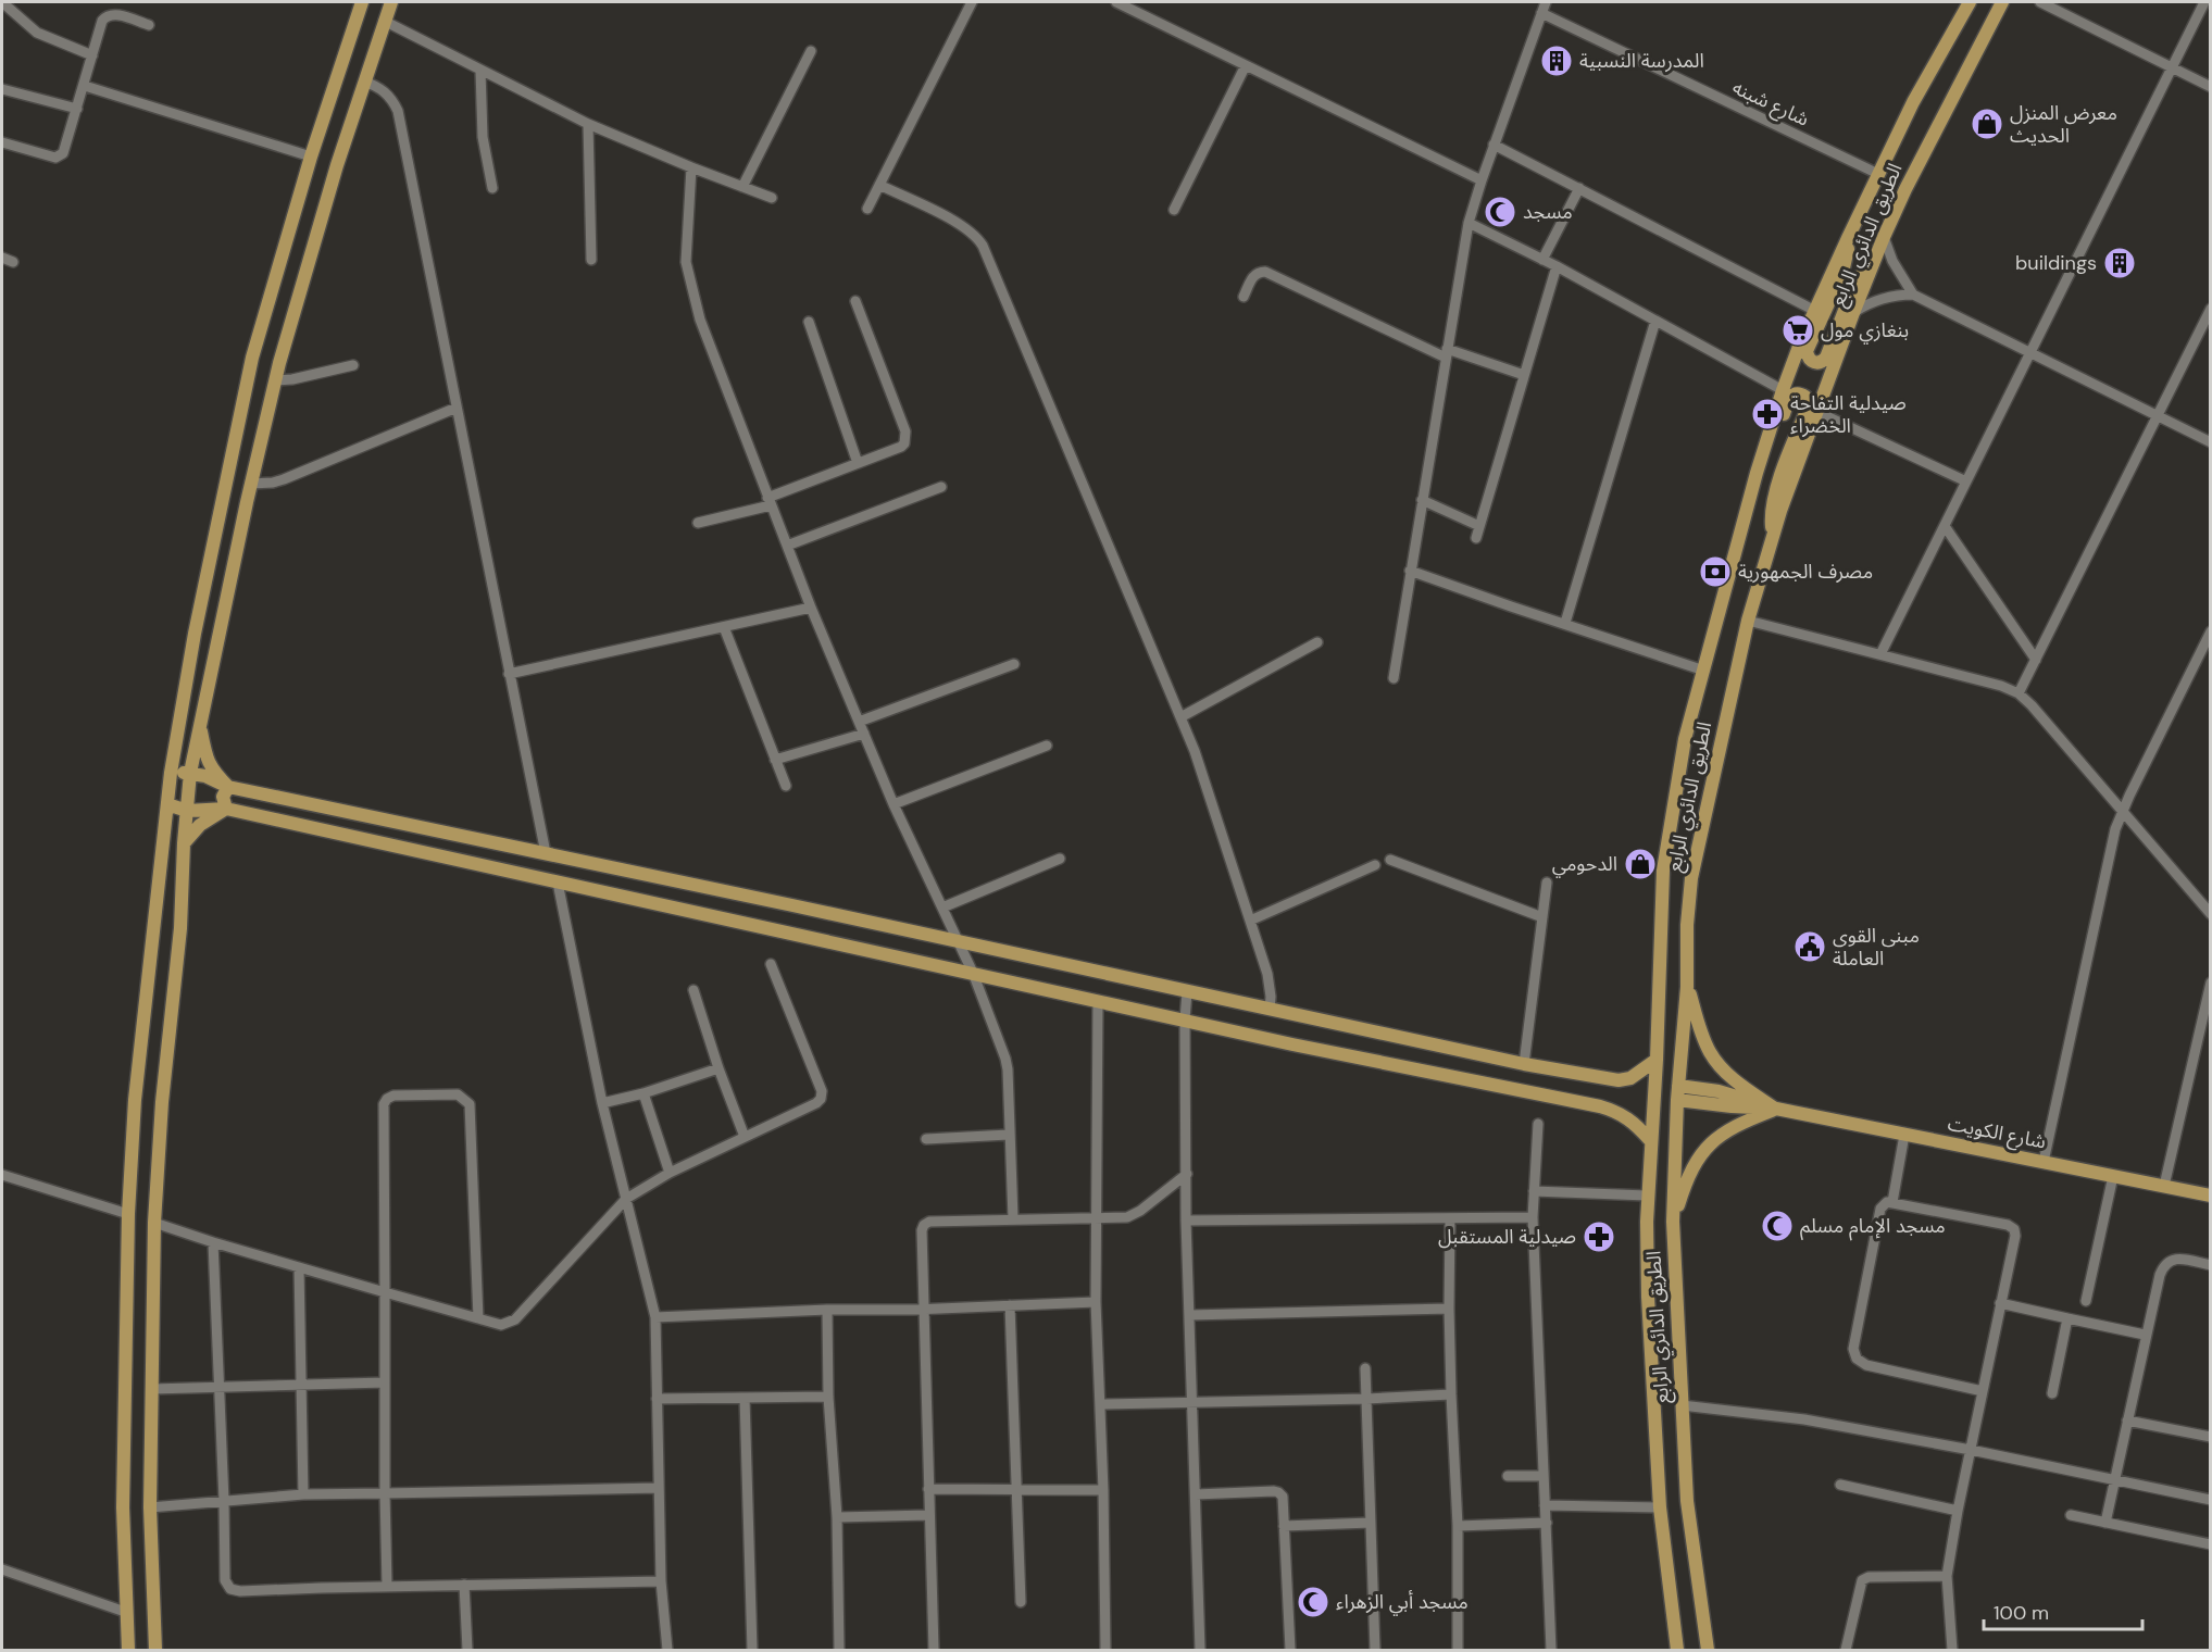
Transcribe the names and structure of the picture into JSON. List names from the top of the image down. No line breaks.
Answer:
{"streets":{"main road":["الطريق الدائري الرابع","شارع الكويت"],"street":["شارع شبنه"]},"crossings":[["شارع شبنه","الطريق الدائري الرابع"],["الطريق الدائري الرابع","شارع الكويت"]],"places":{"building":["المدرسة النسبية","buildings"],"shop":["معرض المنزل الحديث","الدحومي"],"mosque":["مسجد","مسجد الإمام مسلم","مسجد أبي الزهراء"],"supermarket":["بنغازي مول"],"pharmacy":["صيدلية التفاحة الخضراء","صيدلية المستقبل"],"bank":["مصرف الجمهورية"],"public building":["مبنى القوى العاملة"]},"scale_bar":"100 m"}
